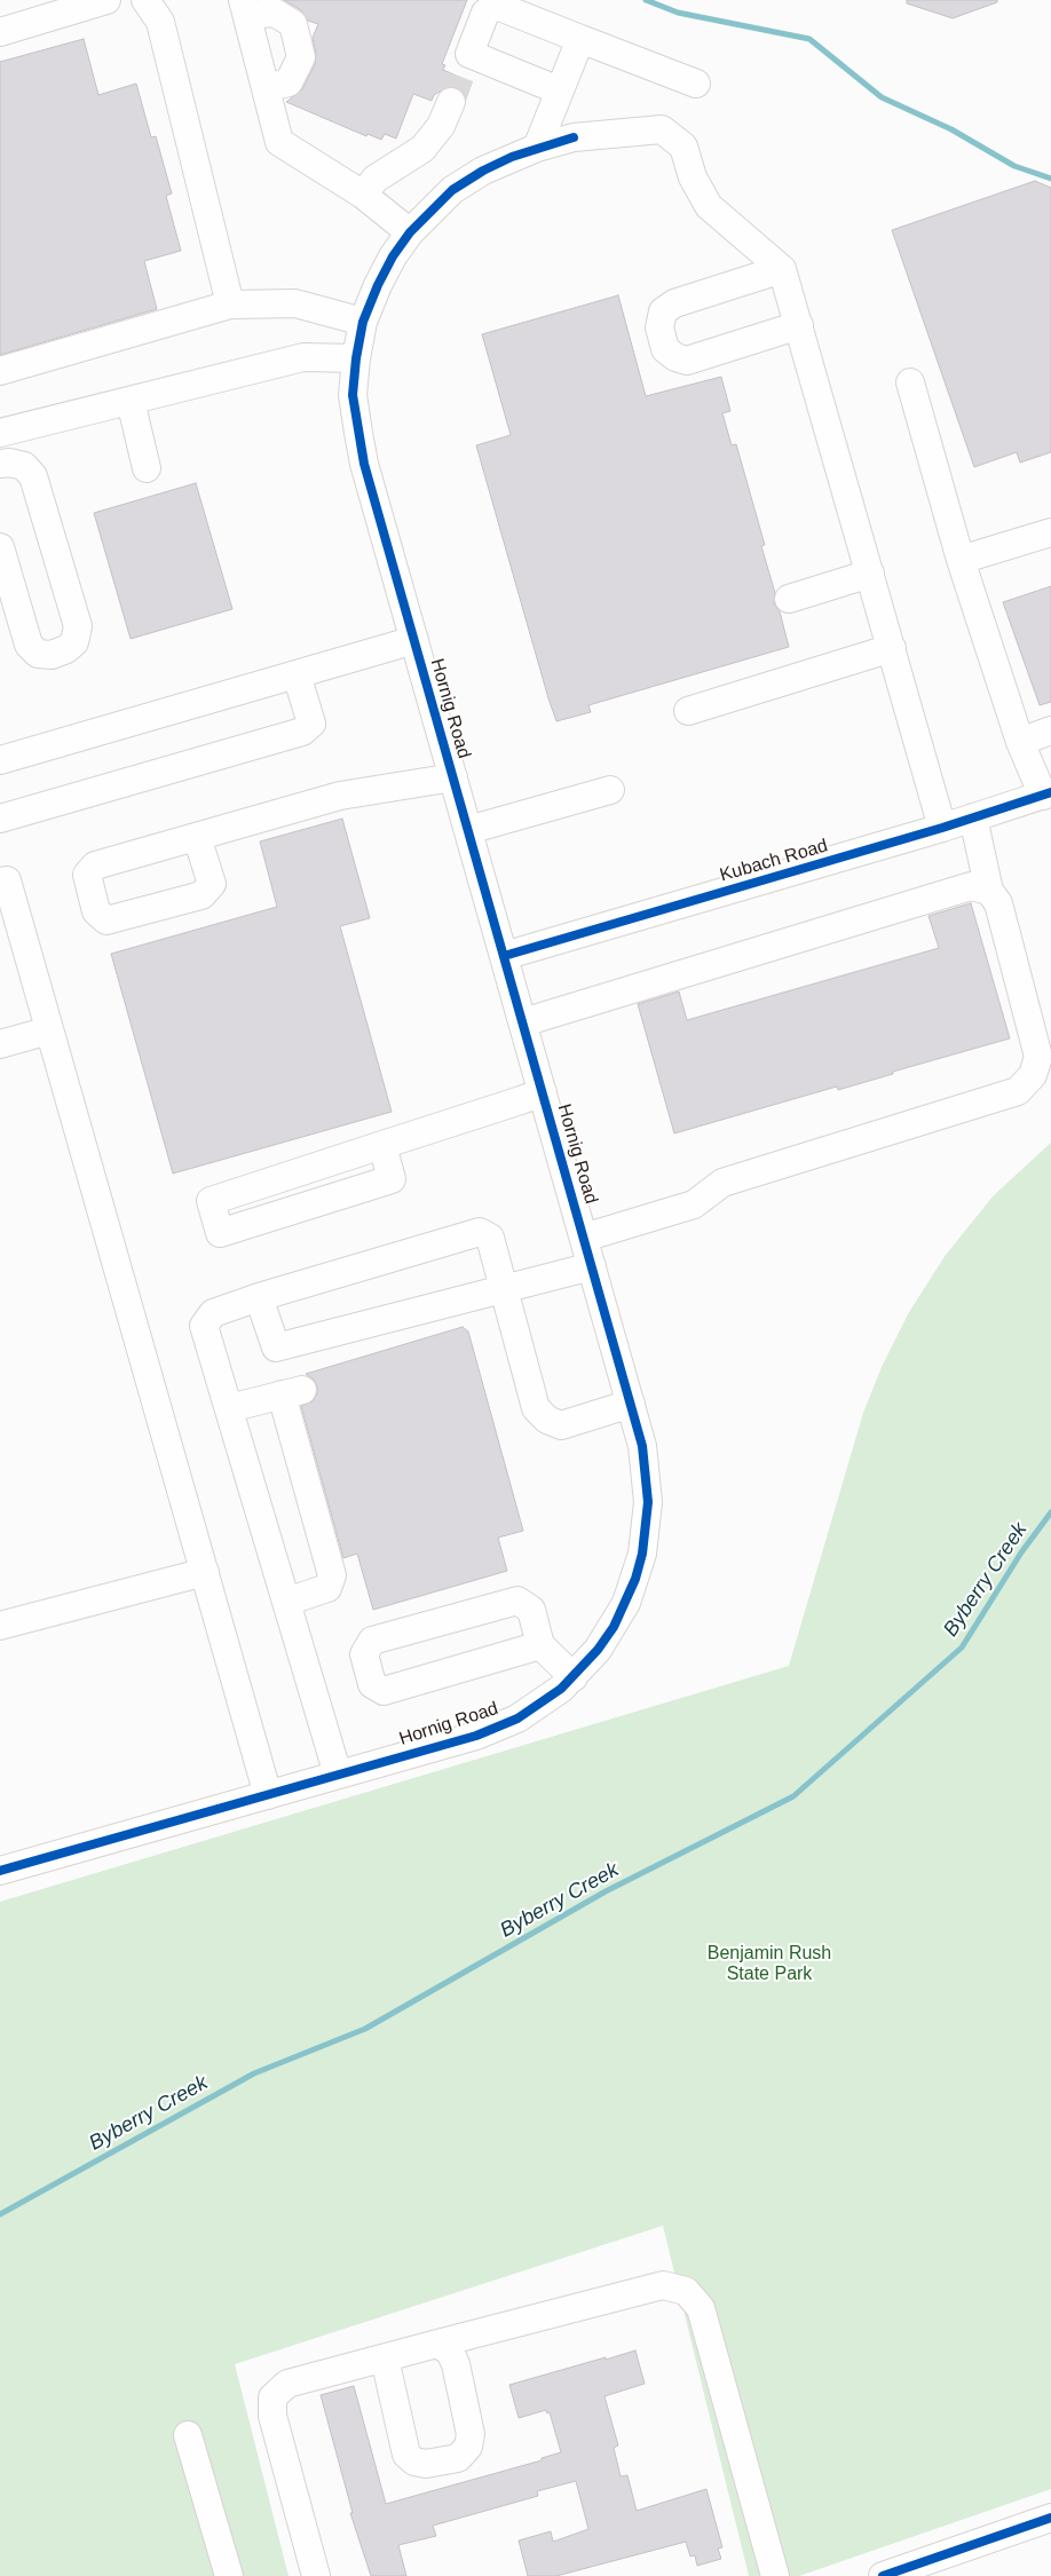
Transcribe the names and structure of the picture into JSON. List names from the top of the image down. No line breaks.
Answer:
{"streets":{"street":["Hornig Road","Kubach Road"]},"crossings":[["Hornig Road","Kubach Road"]],"water":["Byberry Creek"],"parks":["Benjamin Rush State Park"]}
